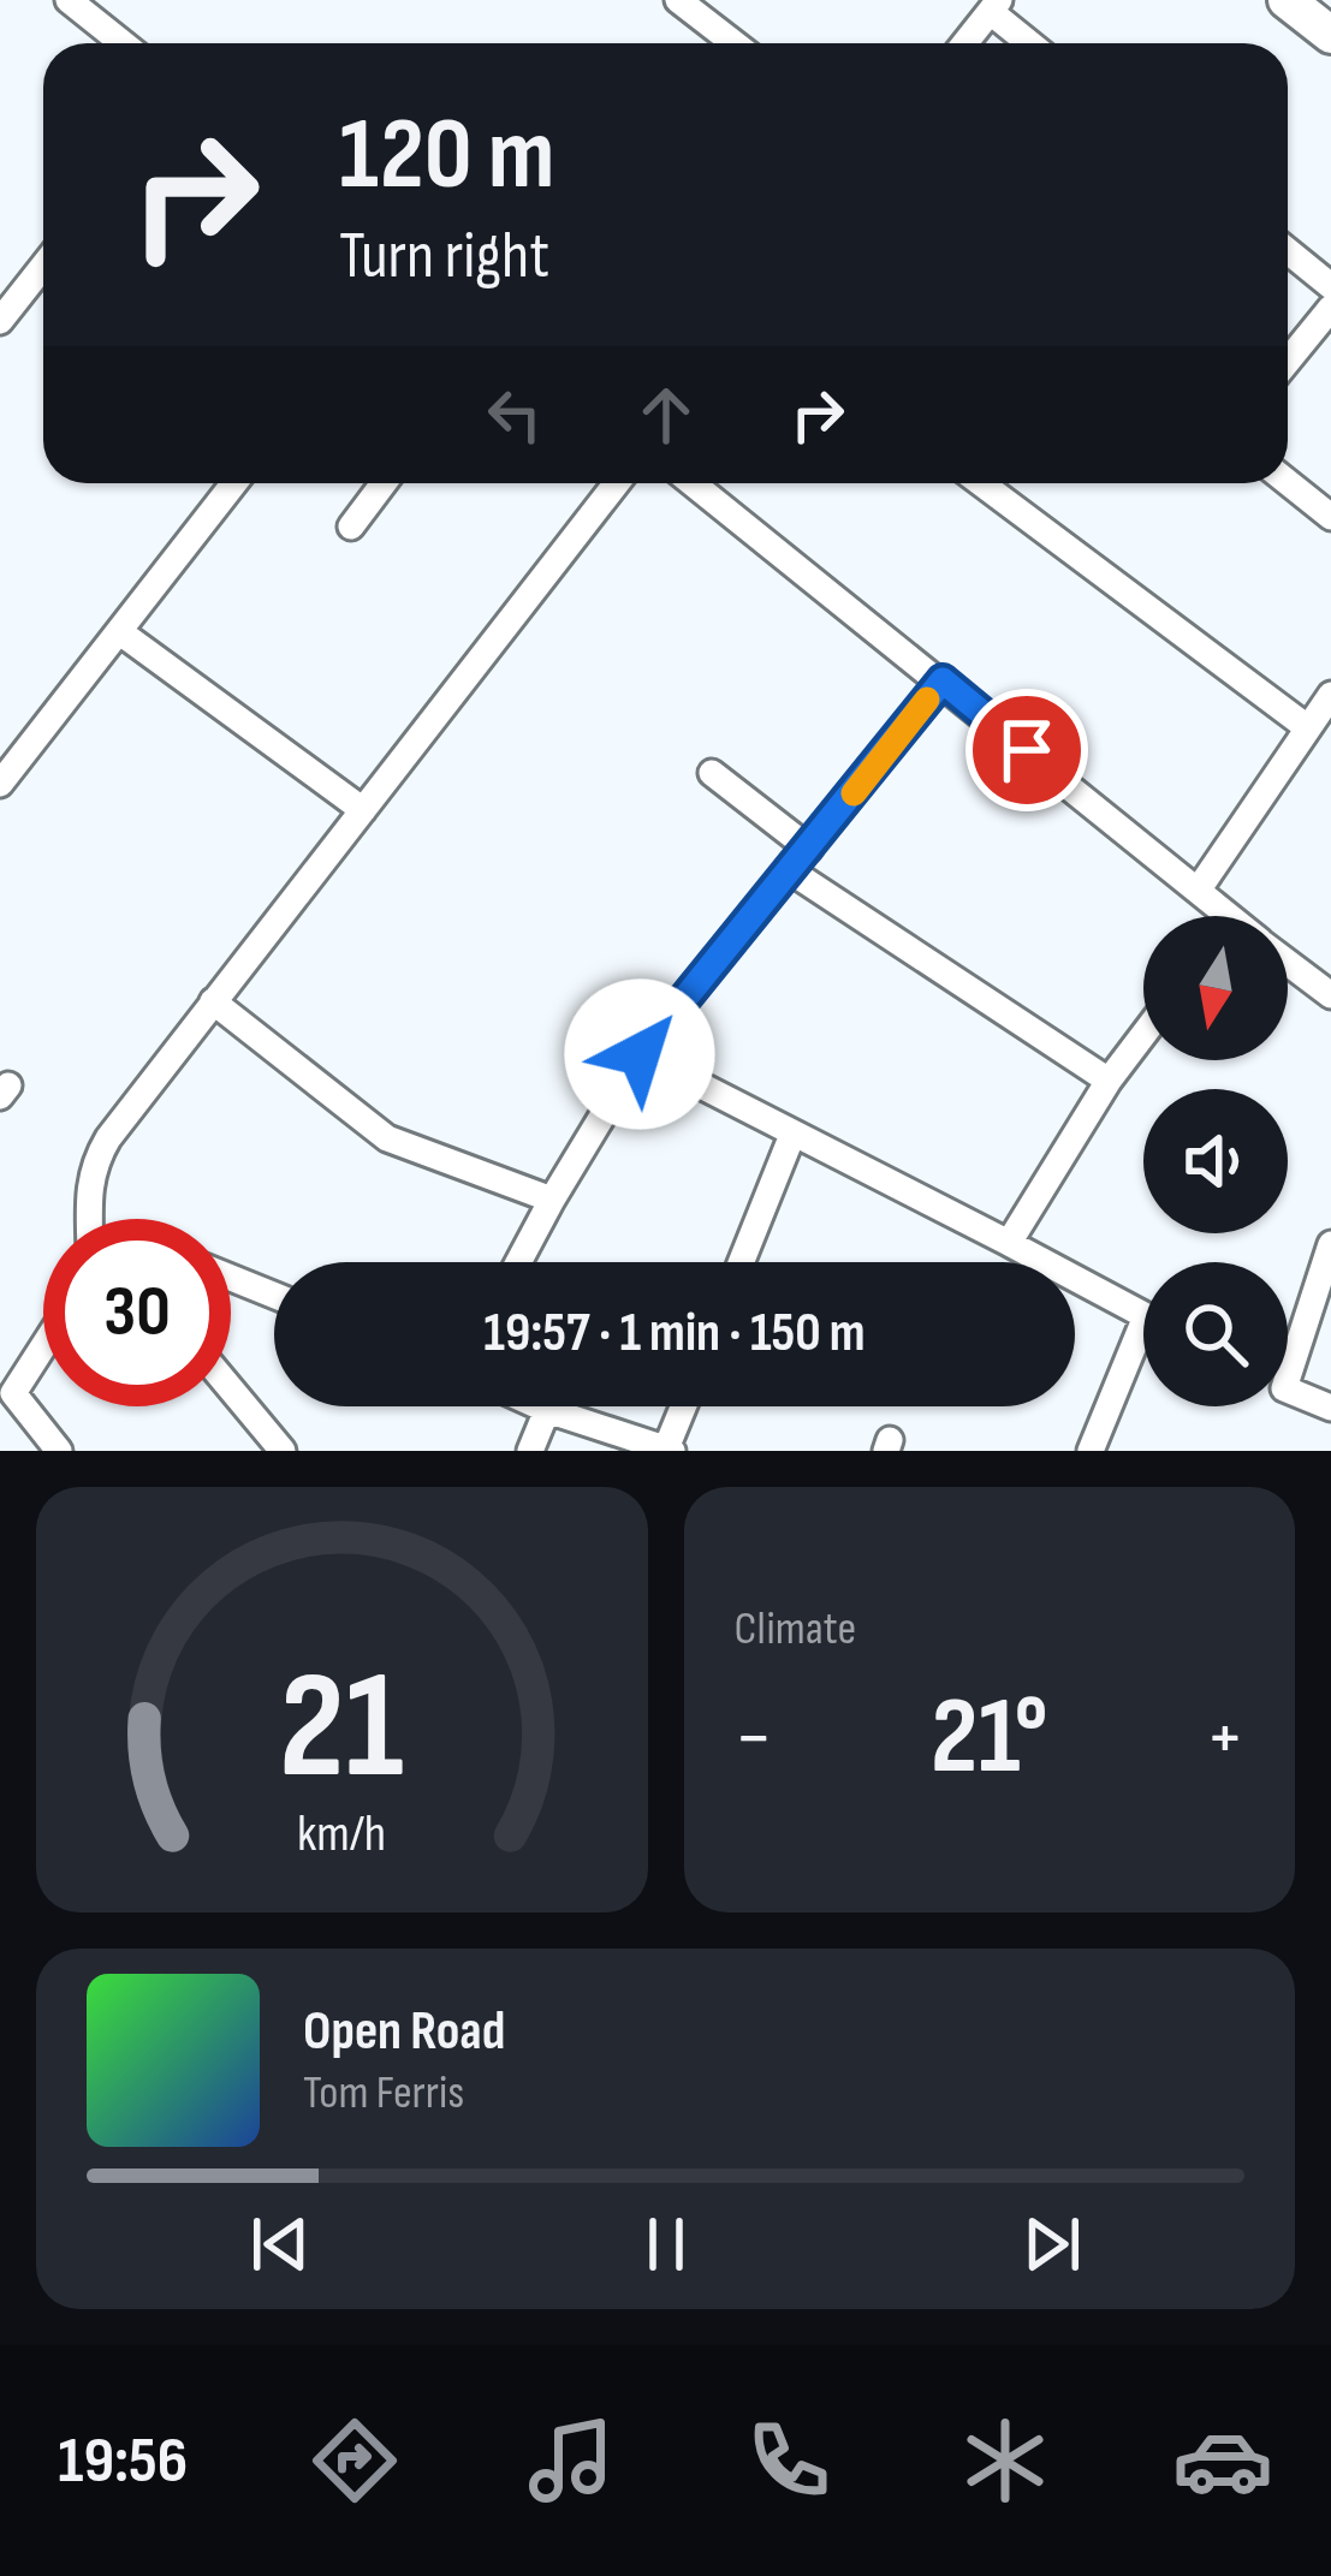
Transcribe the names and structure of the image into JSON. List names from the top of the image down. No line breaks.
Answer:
{"north":"bottom","page":{"turn":["120 m","Turn right"],"limit":"30","trip":"19:57 · 1 min · 150 m","tile":"Climate","heat":["−","21°","+"],"song":["Open Road","Tom Ferris"],"tabs":"19:56","gauge":["21","km/h"]}}
